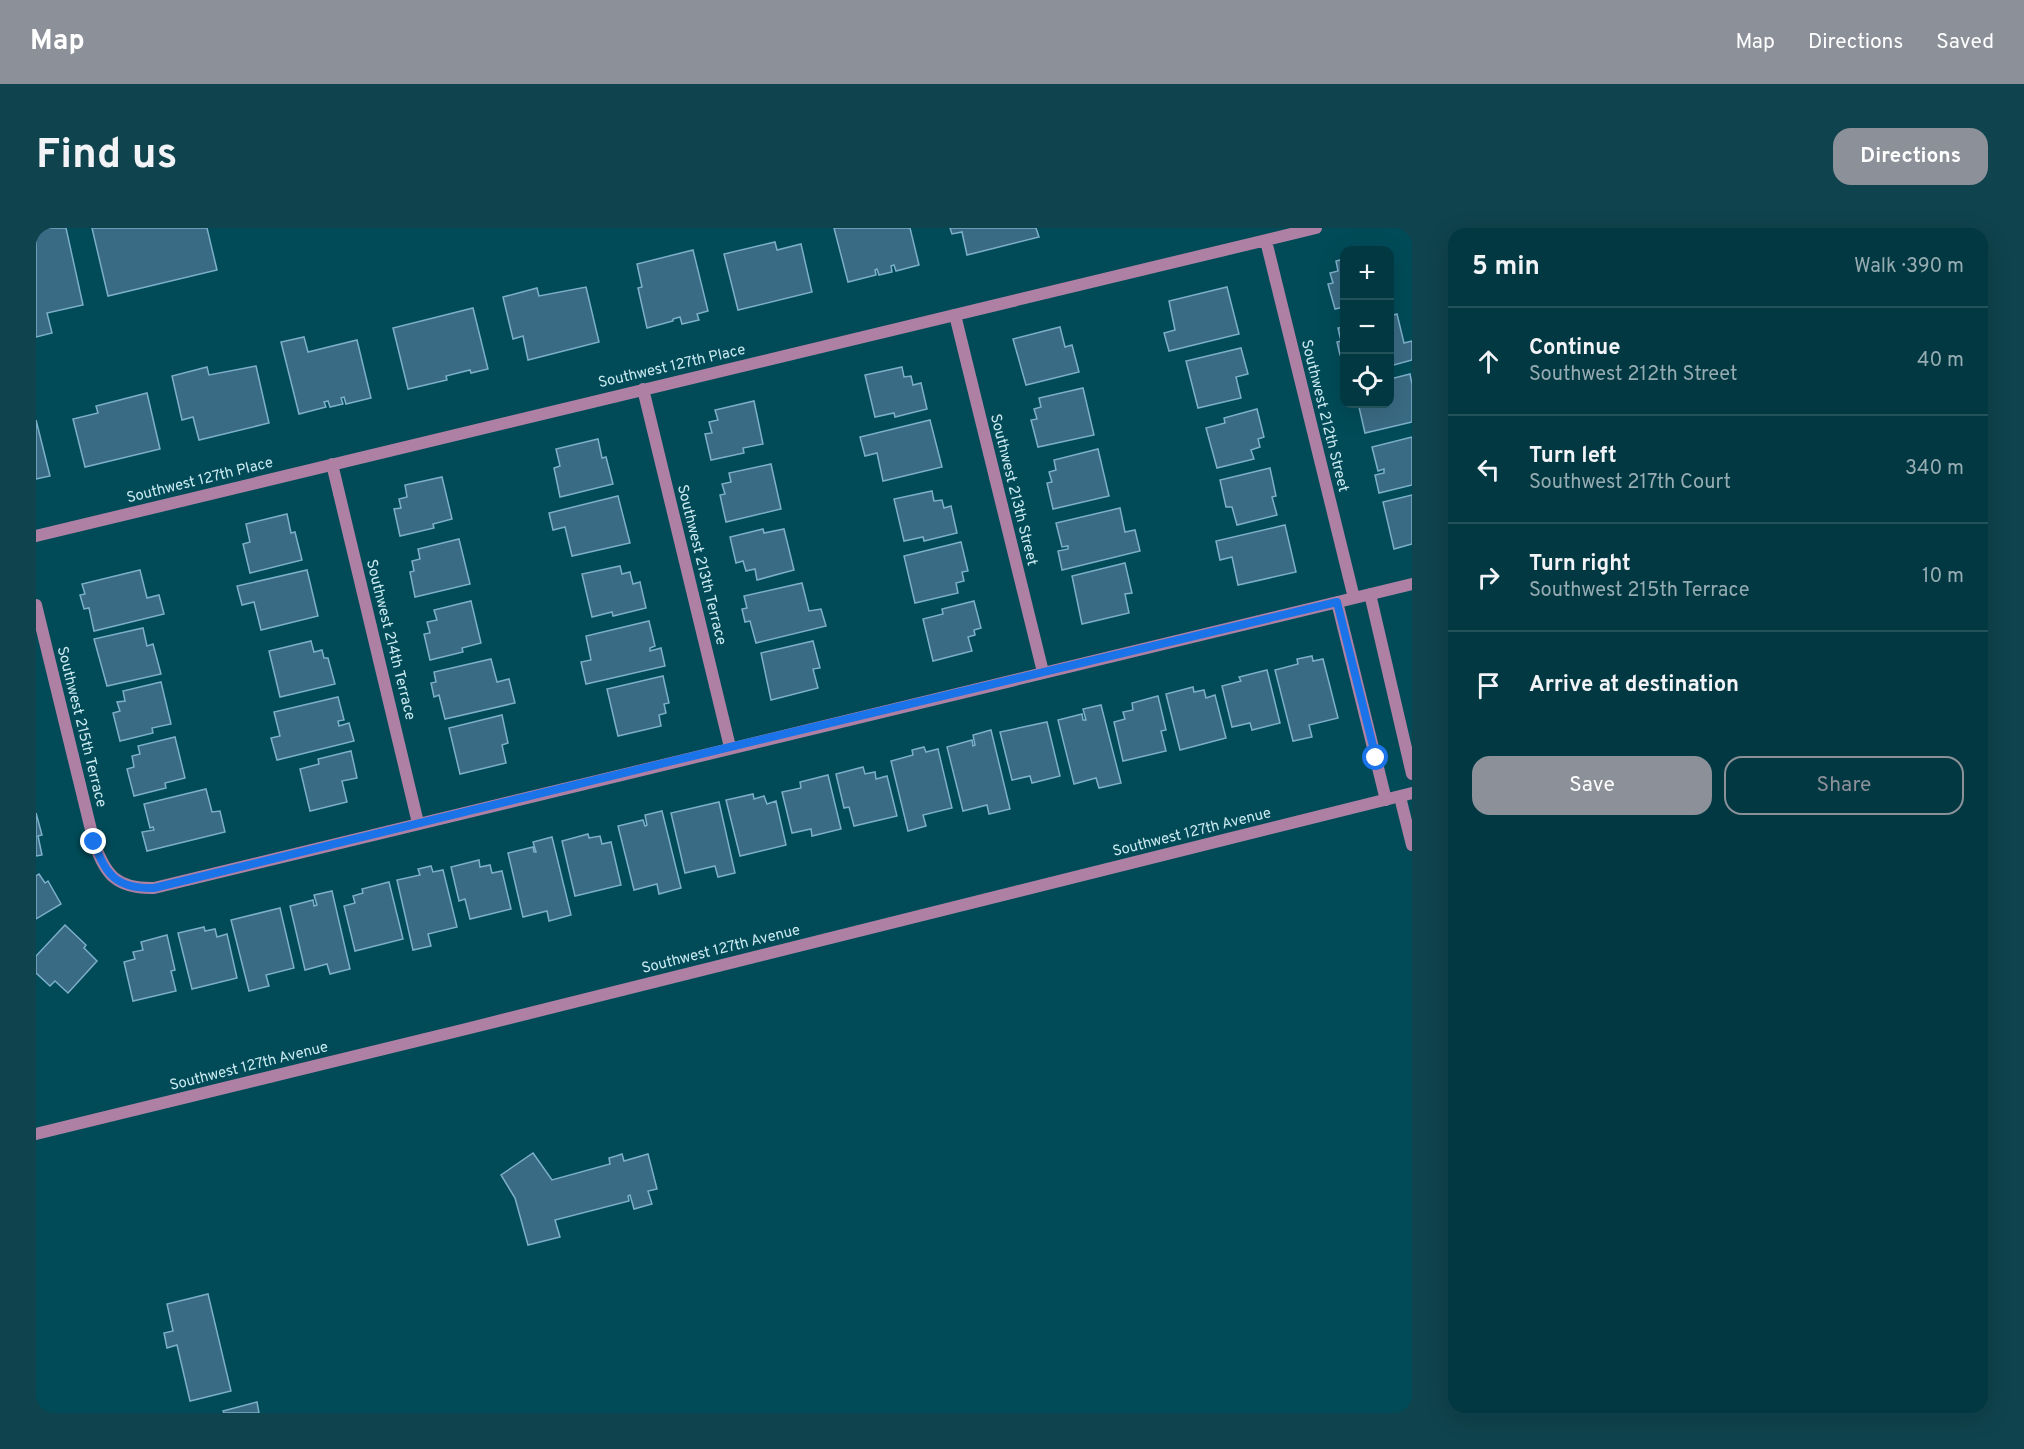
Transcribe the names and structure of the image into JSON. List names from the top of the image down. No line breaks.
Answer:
{"streets":{"street":["Southwest 127th Place","Southwest 212th Street","Southwest 213th Street","Southwest 213th Terrace","Southwest 214th Terrace","Southwest 215th Terrace","Southwest 127th Avenue"]},"crossings":[["Southwest 127th Place","Southwest 212th Street"],["Southwest 127th Place","Southwest 213th Street"],["Southwest 127th Place","Southwest 213th Terrace"],["Southwest 127th Place","Southwest 214th Terrace"],["Southwest 214th Terrace","Southwest 215th Terrace"]],"page":{"header":"Map","nav":["Map","Directions","Saved"],"buttons":["Directions",["Save","Share"]],"title":"Find us","heading":["5 min","Walk · 390 m"],"map_buttons":["+","−"],"list":[["Continue","Southwest 212th Street","40 m"],["Turn left","Southwest 217th Court","340 m"],["Turn right","Southwest 215th Terrace","10 m"],"Arrive at destination"]}}
